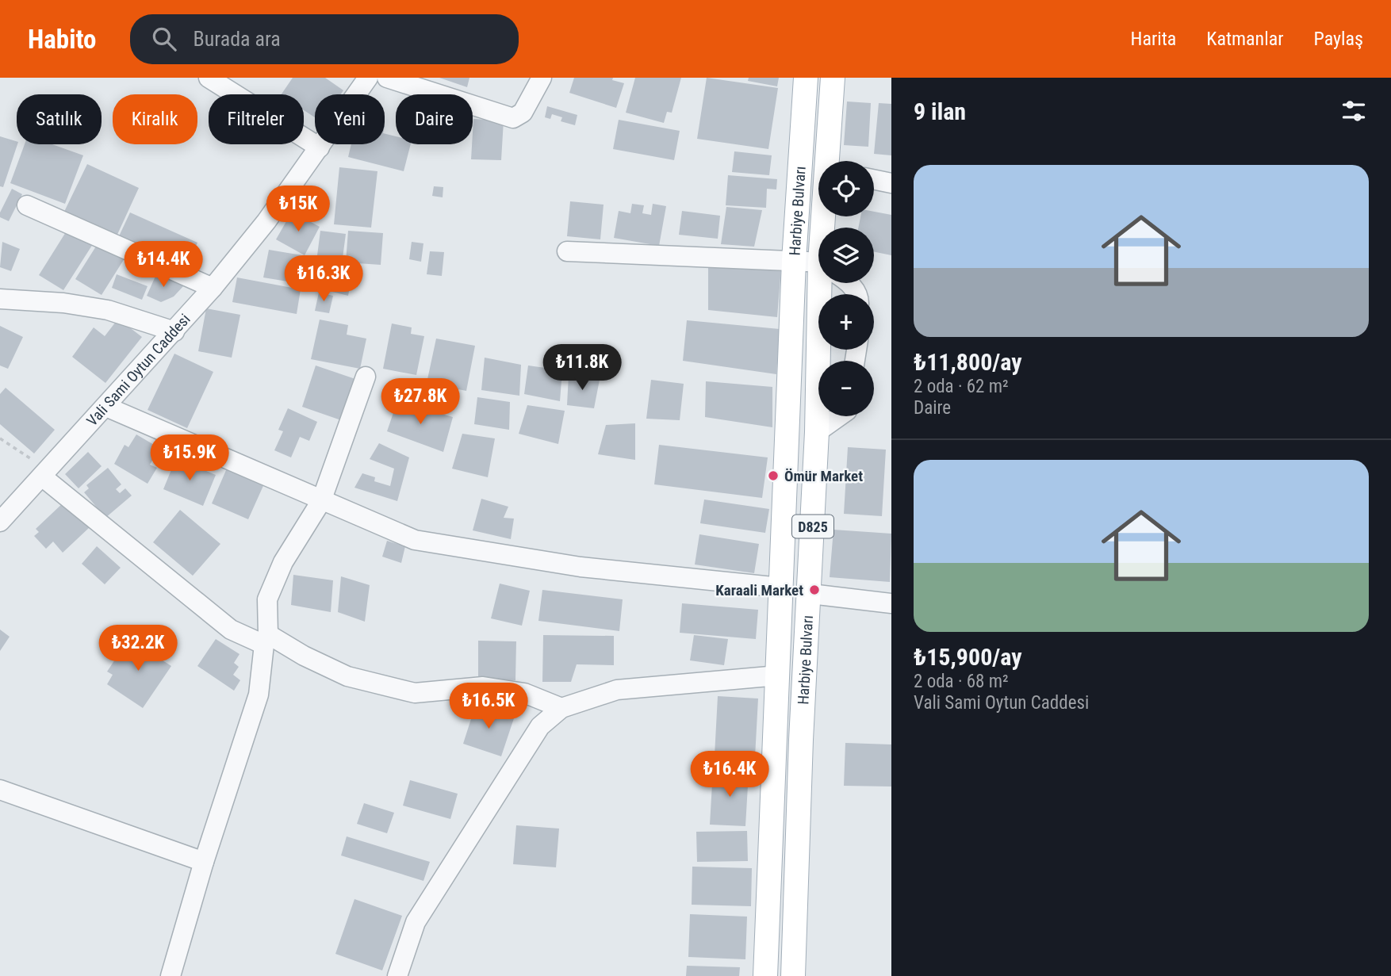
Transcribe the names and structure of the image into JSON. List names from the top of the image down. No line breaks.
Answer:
{"streets":{"main road":["Harbiye Bulvarı","D825"],"street":["Vali Sami Oytun Caddesi"]},"places":["Ömür Market","Karaali Market"],"page":{"header":"Habito","search":"Burada ara","nav":["Harita","Katmanlar","Paylaş"],"heading":"9 ilan","chip":["Satılık","Kiralık","Filtreler","Yeni","Daire"],"list":[{"name":"₺11,800/ay","note":"2 oda · 62 m² · Daire"},{"name":"₺15,900/ay","note":"2 oda · 68 m² · Vali Sami Oytun Caddesi"}],"map_buttons":["+","−"],"price":["₺15K","₺14.4K","₺16.3K","₺11.8K","₺27.8K","₺15.9K","₺32.2K","₺16.5K","₺16.4K"]}}
